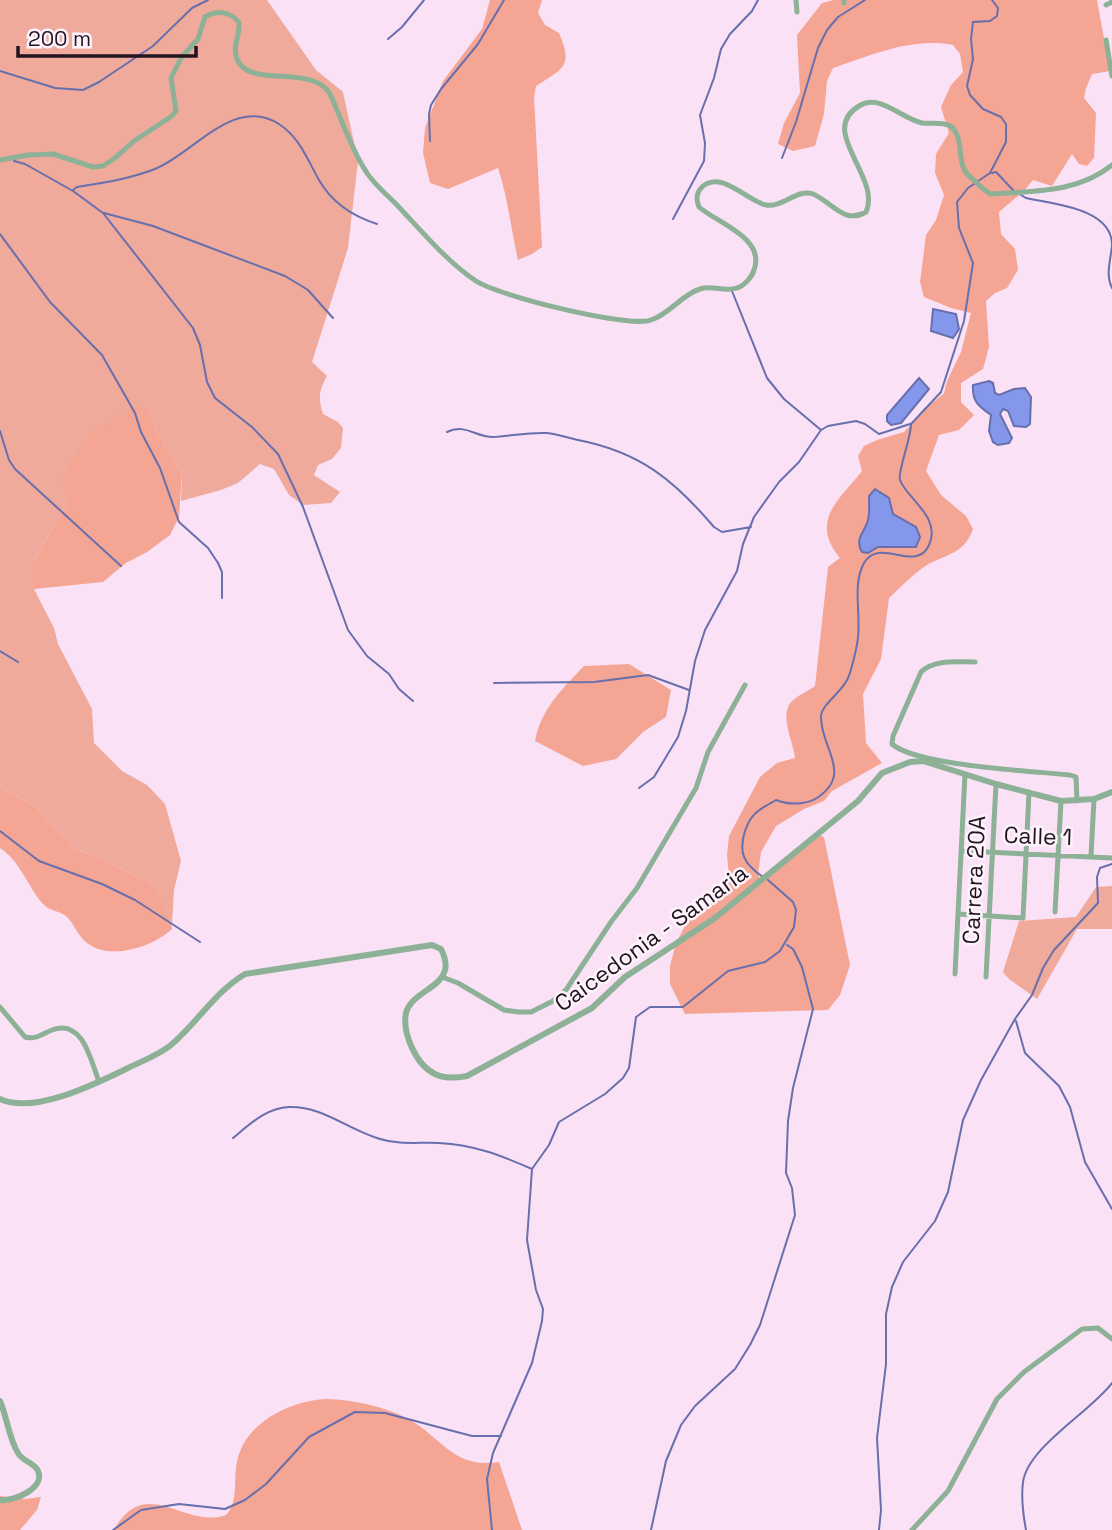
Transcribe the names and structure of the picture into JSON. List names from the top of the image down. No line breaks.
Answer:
{"streets":{"street":["Calle 1","Carrera 20A","Caicedonia - Samaria"]},"crossings":[["Calle 1","Carrera 20A"],["Carrera 20A","Caicedonia - Samaria"]],"scale_bar":"200 m"}
